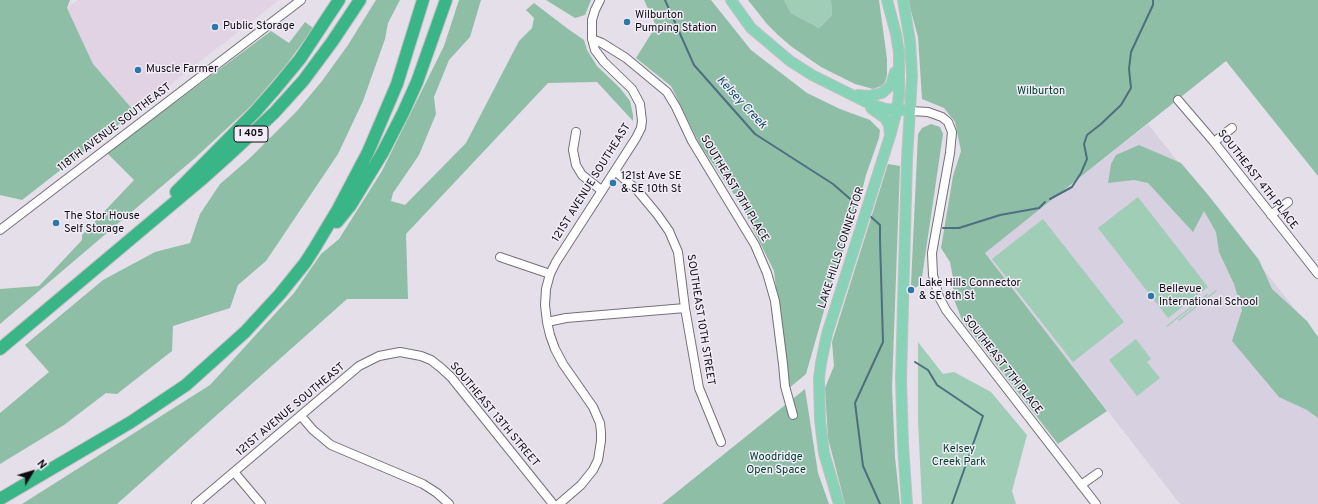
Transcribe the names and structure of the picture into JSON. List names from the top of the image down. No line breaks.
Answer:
{"streets":{"highway":["I 405"],"main road":["LAKE HILLS CONNECTOR"],"street":["118TH AVENUE SOUTHEAST","SOUTHEAST 4TH PLACE","121ST AVENUE SOUTHEAST","SOUTHEAST 9TH PLACE","SOUTHEAST 10TH STREET","SOUTHEAST 7TH PLACE","SOUTHEAST 13TH STREET"]},"crossings":[["121ST AVENUE SOUTHEAST","SOUTHEAST 9TH PLACE"],["121ST AVENUE SOUTHEAST","SOUTHEAST 10TH STREET"],["121ST AVENUE SOUTHEAST","SOUTHEAST 13TH STREET"]],"water":["Kelsey Creek"],"parks":["Wilburton","Kelsey Creek Park","Woodridge Open Space"],"places":["Wilburton Pumping Station","Public Storage","Muscle Farmer","121st Ave SE & SE 10th St","The Stor House Self Storage","Lake Hills Connector & SE 8th St","Bellevue International School"],"north":"top right"}
